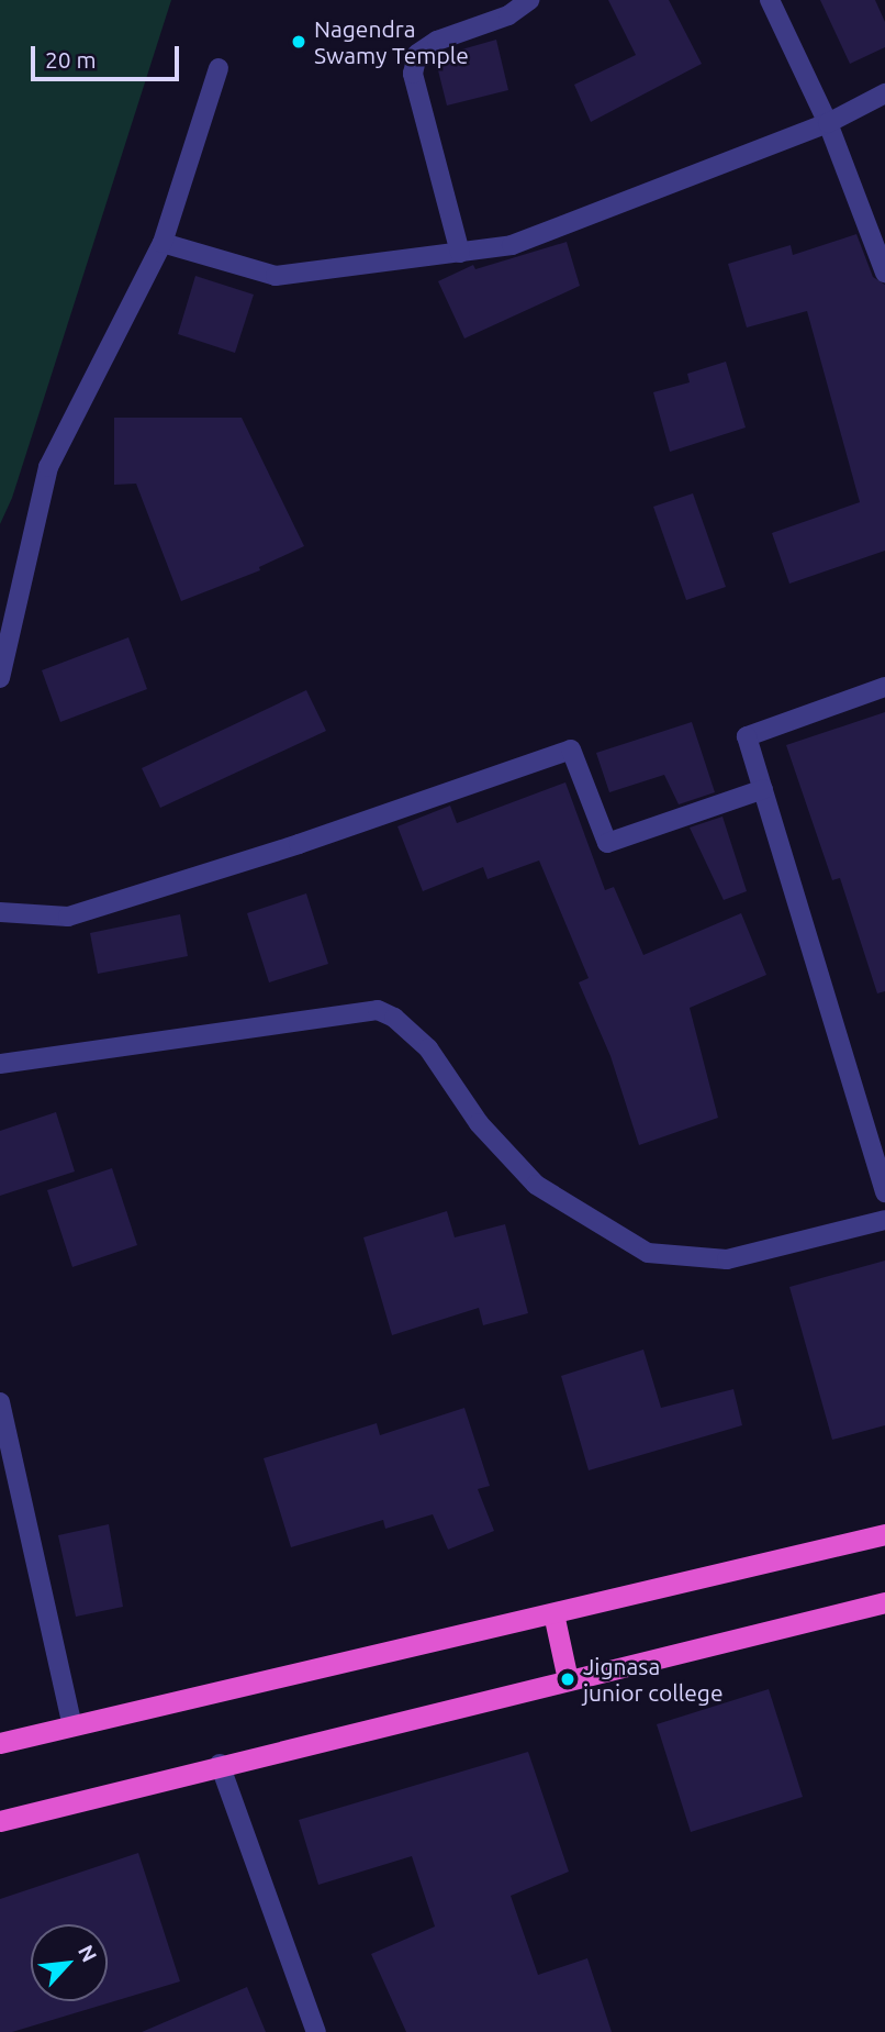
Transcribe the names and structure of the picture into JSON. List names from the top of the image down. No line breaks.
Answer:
{"places":["Nagendra Swamy Temple","Jignasa junior college"],"scale_bar":"20 m","north":"top right"}
